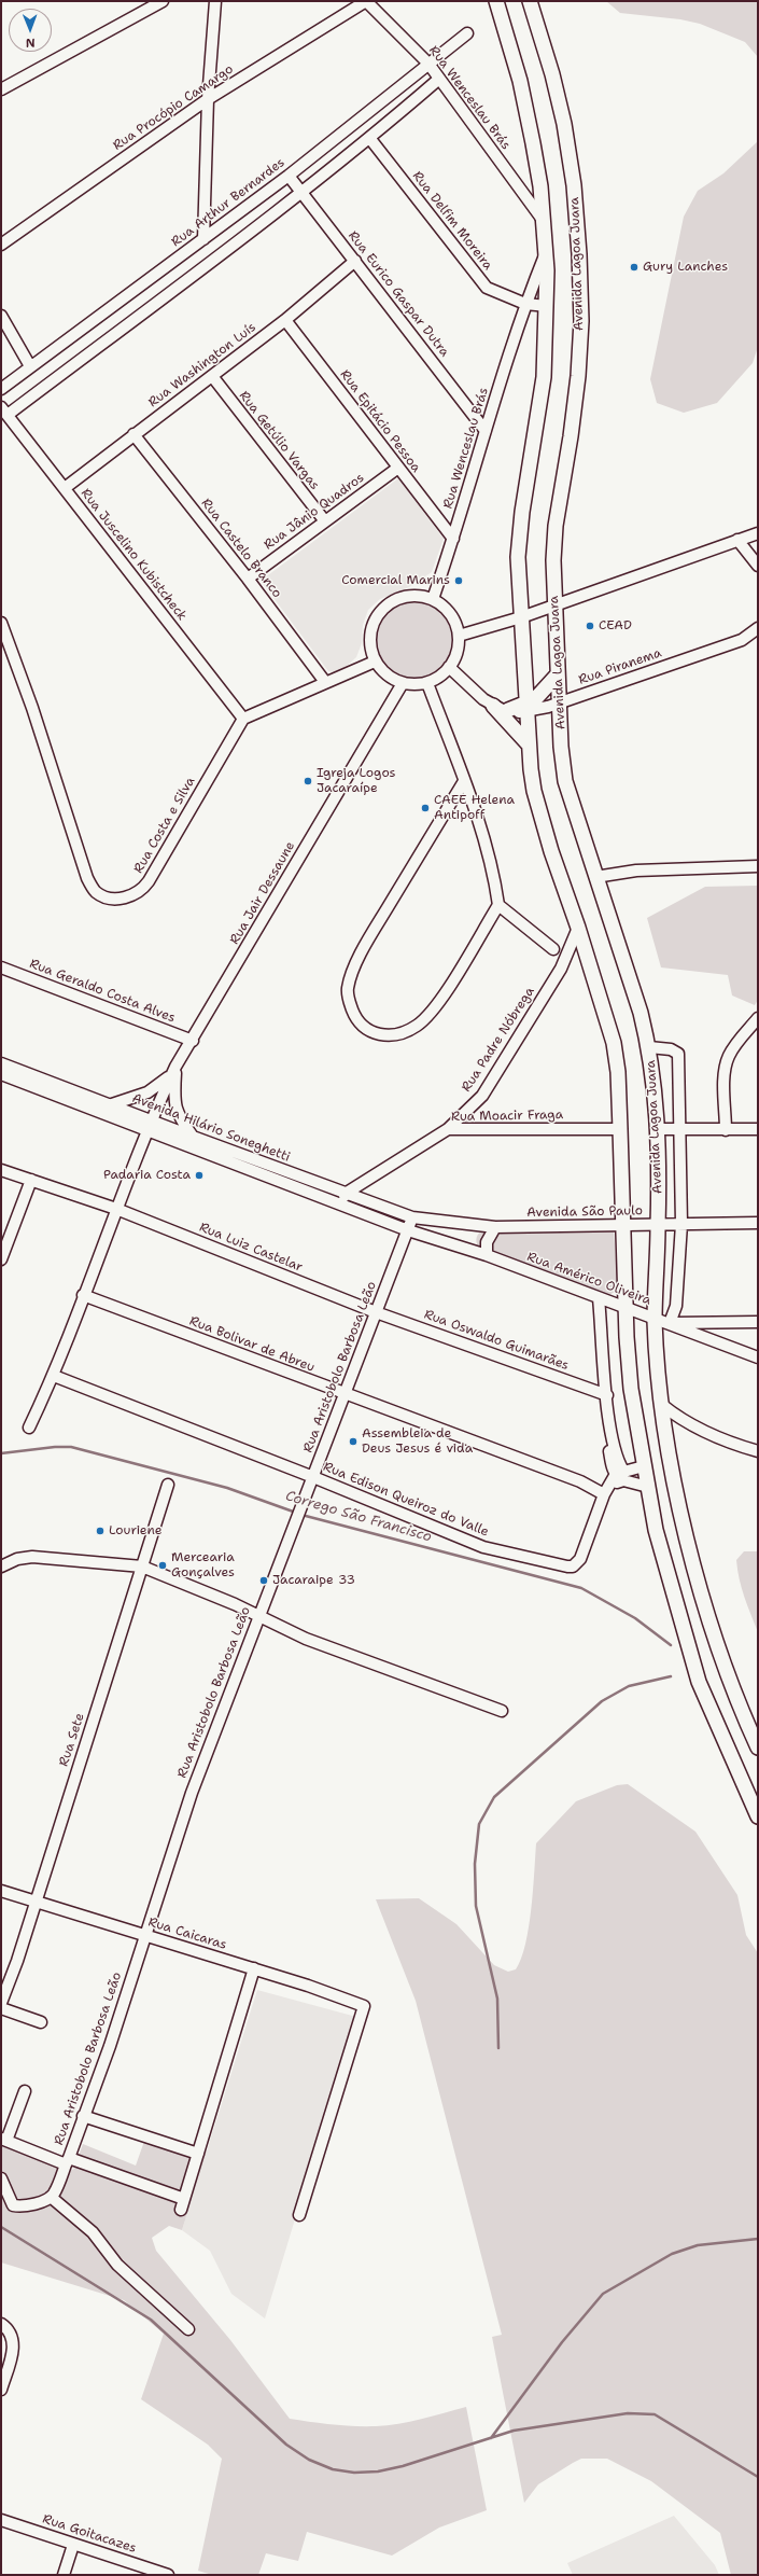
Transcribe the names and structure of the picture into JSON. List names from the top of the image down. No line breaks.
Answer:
{"streets":{"main road":["Avenida Lagoa Juara"],"street":["Rua Wenceslau Brás","Rua Procópio Camargo","Rua Arthur Bernardes","Rua Delfim Moreira","Rua Eurico Gaspar Dutra","Rua Washington Luís","Rua Epitácio Pessoa","Rua Getúlio Vargas","Rua Jânio Quadros","Rua Castelo Branco","Rua Juscelino Kubistcheck","Rua Piranema","Rua Costa e Silva","Rua Jair Dessaune","Rua Geraldo Costa Alves","Rua Padre Nóbrega","Rua Moacir Fraga","Avenida Hilário Soneghetti","Avenida São Paulo","Rua Luiz Castelar","Rua Américo Oliveira","Rua Oswaldo Guimarães","Rua Bolivar de Abreu","Rua Aristobolo Barbosa Leão","Rua Edison Queiroz do Valle","Rua Sete","Rua Caicaras","Rua Goitacazes"]},"crossings":[["Rua Wenceslau Brás","Rua Procópio Camargo"],["Rua Wenceslau Brás","Rua Arthur Bernardes"],["Rua Wenceslau Brás","Rua Delfim Moreira"],["Rua Wenceslau Brás","Rua Eurico Gaspar Dutra"],["Rua Wenceslau Brás","Rua Epitácio Pessoa"],["Rua Wenceslau Brás","Rua Jair Dessaune"],["Rua Arthur Bernardes","Rua Eurico Gaspar Dutra"],["Avenida Lagoa Juara","Rua Piranema"],["Avenida Lagoa Juara","Avenida São Paulo"],["Avenida Lagoa Juara","Rua Américo Oliveira"],["Rua Eurico Gaspar Dutra","Rua Washington Luís"],["Rua Washington Luís","Rua Epitácio Pessoa"],["Rua Washington Luís","Rua Getúlio Vargas"],["Rua Washington Luís","Rua Castelo Branco"],["Rua Washington Luís","Rua Juscelino Kubistcheck"],["Rua Epitácio Pessoa","Rua Jânio Quadros"],["Rua Getúlio Vargas","Rua Jânio Quadros"],["Rua Jânio Quadros","Rua Castelo Branco"],["Rua Juscelino Kubistcheck","Rua Costa e Silva"],["Rua Jair Dessaune","Rua Geraldo Costa Alves"],["Rua Jair Dessaune","Avenida Hilário Soneghetti"],["Rua Jair Dessaune","Rua Luiz Castelar"],["Rua Jair Dessaune","Rua Bolivar de Abreu"],["Rua Jair Dessaune","Rua Edison Queiroz do Valle"],["Rua Padre Nóbrega","Rua Moacir Fraga"],["Rua Moacir Fraga","Avenida Hilário Soneghetti"],["Avenida Hilário Soneghetti","Avenida São Paulo"],["Avenida Hilário Soneghetti","Rua Américo Oliveira"],["Avenida Hilário Soneghetti","Rua Aristobolo Barbosa Leão"],["Avenida São Paulo","Rua Aristobolo Barbosa Leão"],["Rua Luiz Castelar","Rua Oswaldo Guimarães"],["Rua Luiz Castelar","Rua Aristobolo Barbosa Leão"],["Rua Américo Oliveira","Rua Aristobolo Barbosa Leão"],["Rua Oswaldo Guimarães","Rua Aristobolo Barbosa Leão"],["Rua Bolivar de Abreu","Rua Aristobolo Barbosa Leão"],["Rua Bolivar de Abreu","Rua Edison Queiroz do Valle"],["Rua Aristobolo Barbosa Leão","Rua Edison Queiroz do Valle"],["Rua Aristobolo Barbosa Leão","Rua Caicaras"],["Rua Sete","Rua Caicaras"]],"water":["Corrego São Francisco"],"places":["Gury Lanches","Comercial Marins","CEAD","Igreja Logos Jacaraípe","CAEE Helena Antipoff","Padaria Costa","Assembleia de Deus Jesus é vida","Louriene","Mercearia Gonçalves","Jacaraipe 33"],"north":"bottom"}
